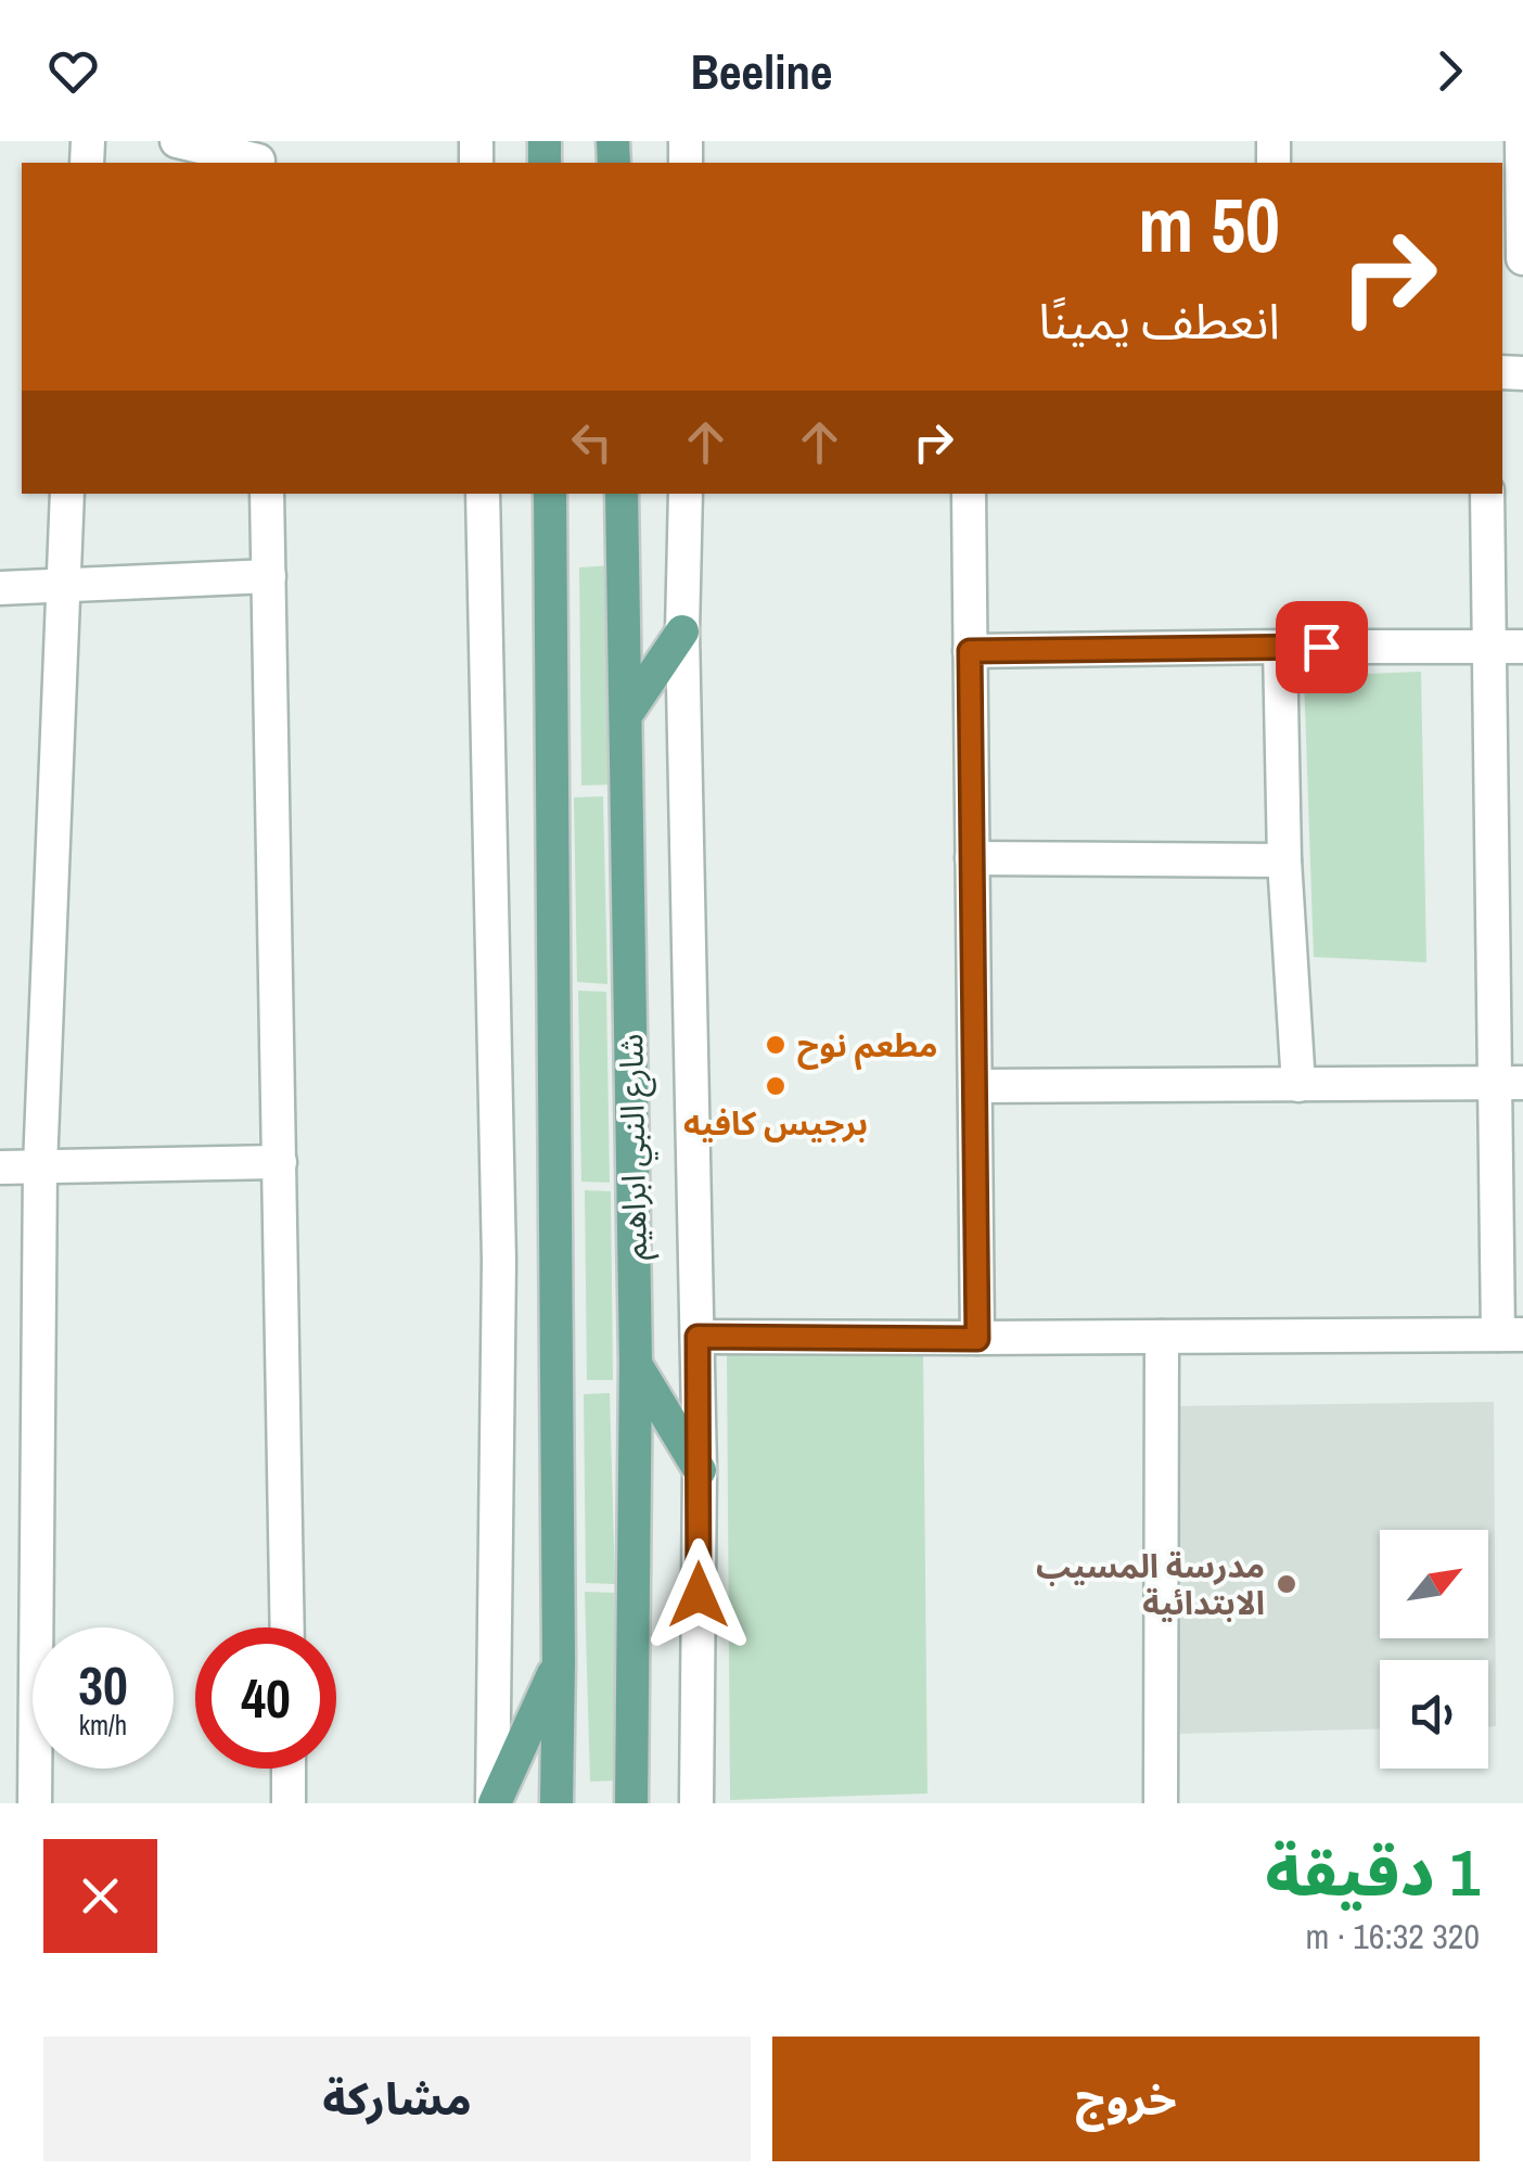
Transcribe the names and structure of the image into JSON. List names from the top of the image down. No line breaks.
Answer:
{"streets":{"main road":["شارع النبي ابراهيم"]},"places":["مطعم نوح","برجيس كافيه","مدرسة المسيب الابتدائية"],"north":"top right","page":{"header":"Beeline","turn":["50 m","انعطف يمينًا"],"speed":"30 km/h","limit":"40","heading":["1 دقيقة","320 m · 16:32"],"buttons":["خروج","مشاركة"]}}
